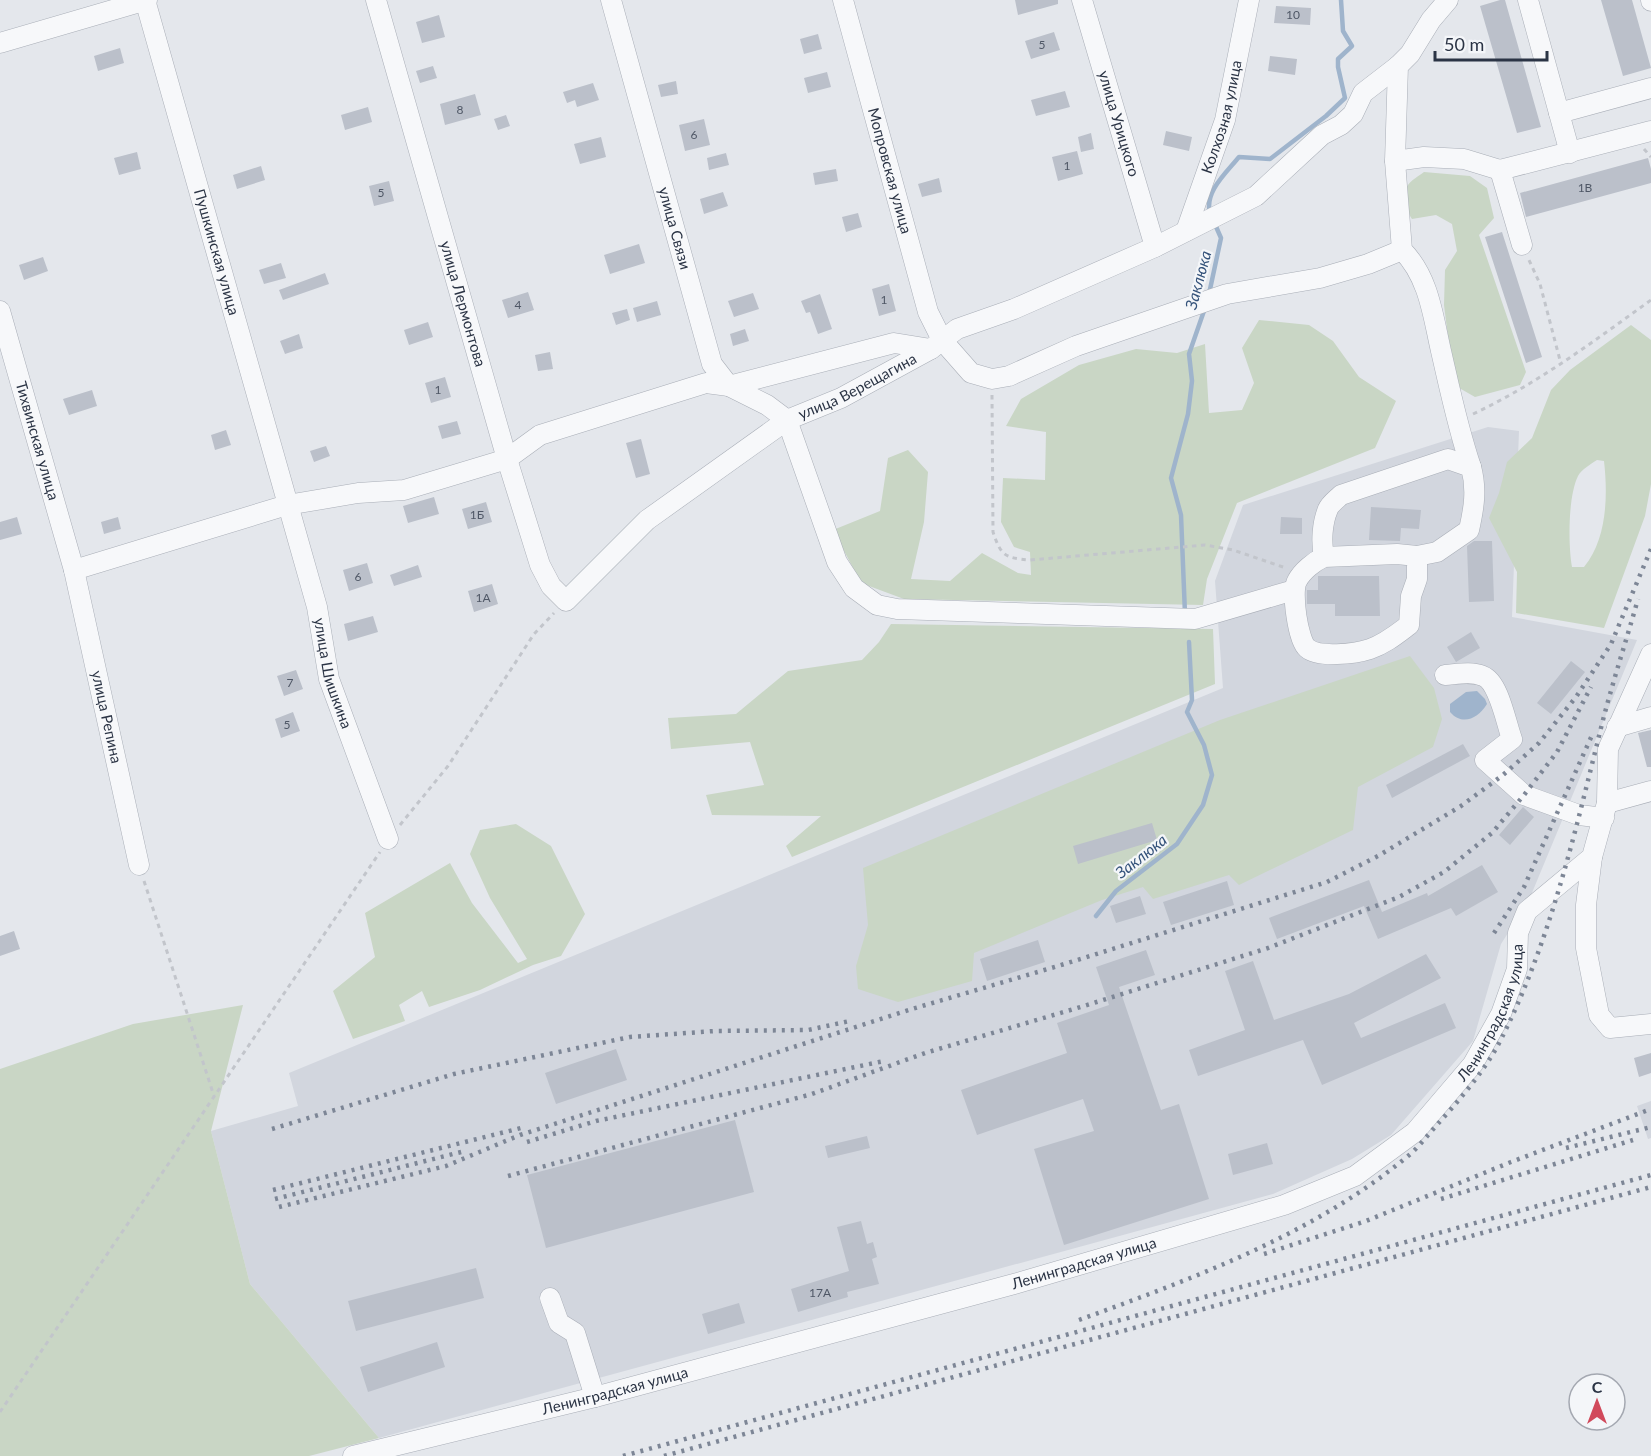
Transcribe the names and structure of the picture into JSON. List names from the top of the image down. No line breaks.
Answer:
{"streets":{"street":["Колхозная улица","улица Урицкого","Мопровская улица","улица Связи","Пушкинская улица","улица Лермонтова","улица Верещагина","Тихвинская улица","улица Шишкина","улица Репина","Ленинградская улица"]},"crossings":[["Колхозная улица","улица Верещагина"],["улица Урицкого","улица Верещагина"],["Мопровская улица","улица Верещагина"],["улица Связи","улица Верещагина"],["Пушкинская улица","улица Шишкина"],["улица Лермонтова","улица Верещагина"],["Тихвинская улица","улица Репина"]],"water":["Заклюка"],"house_numbers":["10","5","8","6","1","1В","5","1","4","1","1Б","6","1А","7","5","17А"],"scale_bar":"50 m","north":"top"}
